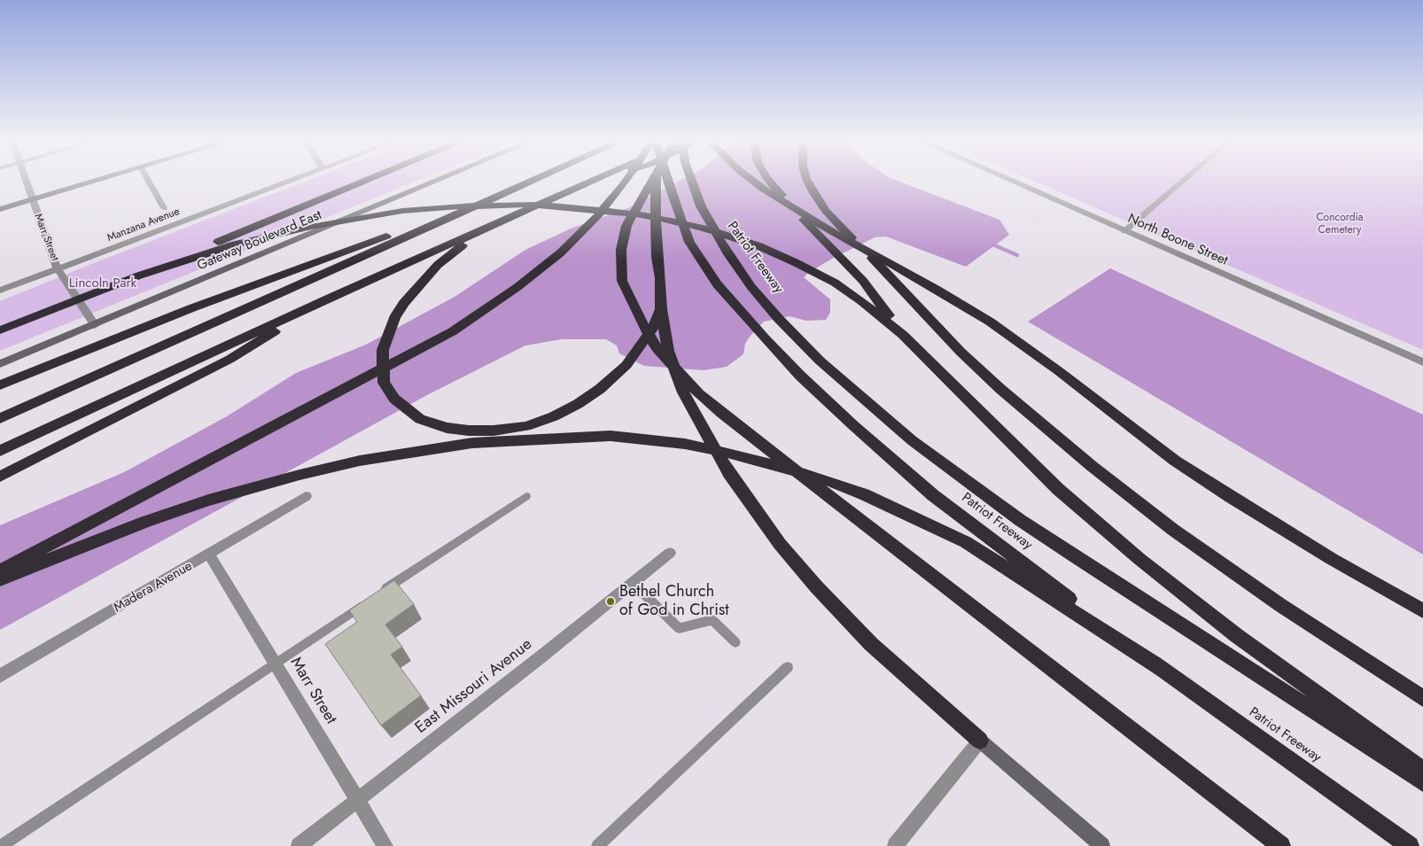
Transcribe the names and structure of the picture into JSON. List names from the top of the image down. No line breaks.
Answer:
{"streets":{"highway":["Patriot Freeway"],"main road":["Gateway Boulevard East"],"street":["Manzana Avenue","Marr Street","North Boone Street","Madera Avenue","East Missouri Avenue"]},"crossings":[["Manzana Avenue","Marr Street"],["Marr Street","Gateway Boulevard East"],["Marr Street","Madera Avenue"],["Marr Street","East Missouri Avenue"]],"parks":["Concordia Cemetery","Lincoln Park"],"places":["Bethel Church of God in Christ"]}
